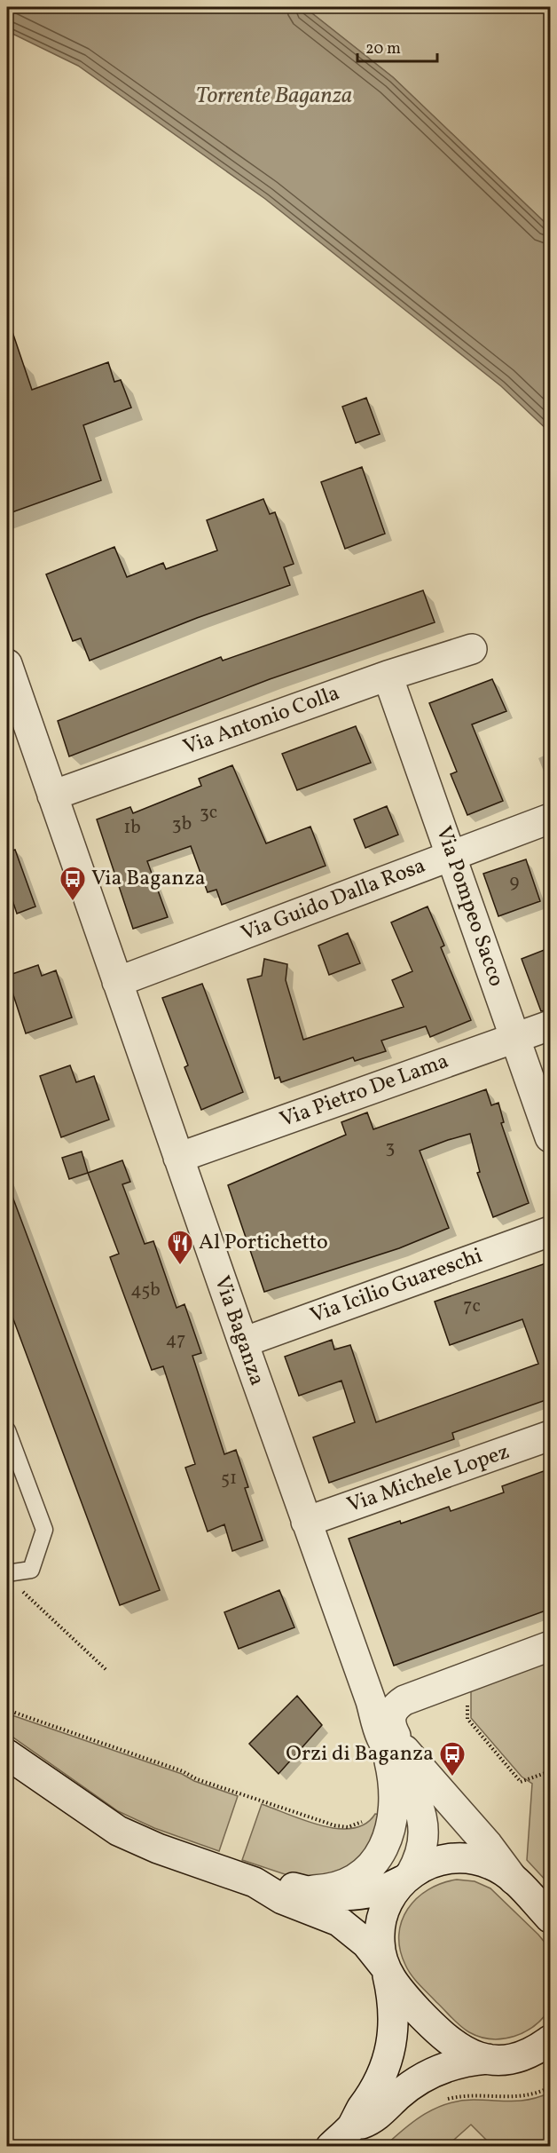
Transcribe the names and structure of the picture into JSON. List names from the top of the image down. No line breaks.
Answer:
{"streets":{"street":["Via Antonio Colla","Via Guido Dalla Rosa","Via Pompeo Sacco","Via Pietro De Lama","Via Icilio Guareschi","Via Baganza","Via Michele Lopez"]},"crossings":[["Via Antonio Colla","Via Pompeo Sacco"],["Via Antonio Colla","Via Baganza"],["Via Guido Dalla Rosa","Via Pompeo Sacco"],["Via Guido Dalla Rosa","Via Baganza"],["Via Pompeo Sacco","Via Pietro De Lama"],["Via Pietro De Lama","Via Baganza"],["Via Icilio Guareschi","Via Baganza"],["Via Baganza","Via Michele Lopez"]],"water":["Torrente Baganza"],"places":{"bus stop":["Via Baganza","Orzi di Baganza"],"restaurant":["Al Portichetto"]},"house_numbers":["3c","3b","1b","9","3","45b","7c","47","51"],"scale_bar":"20 m"}
